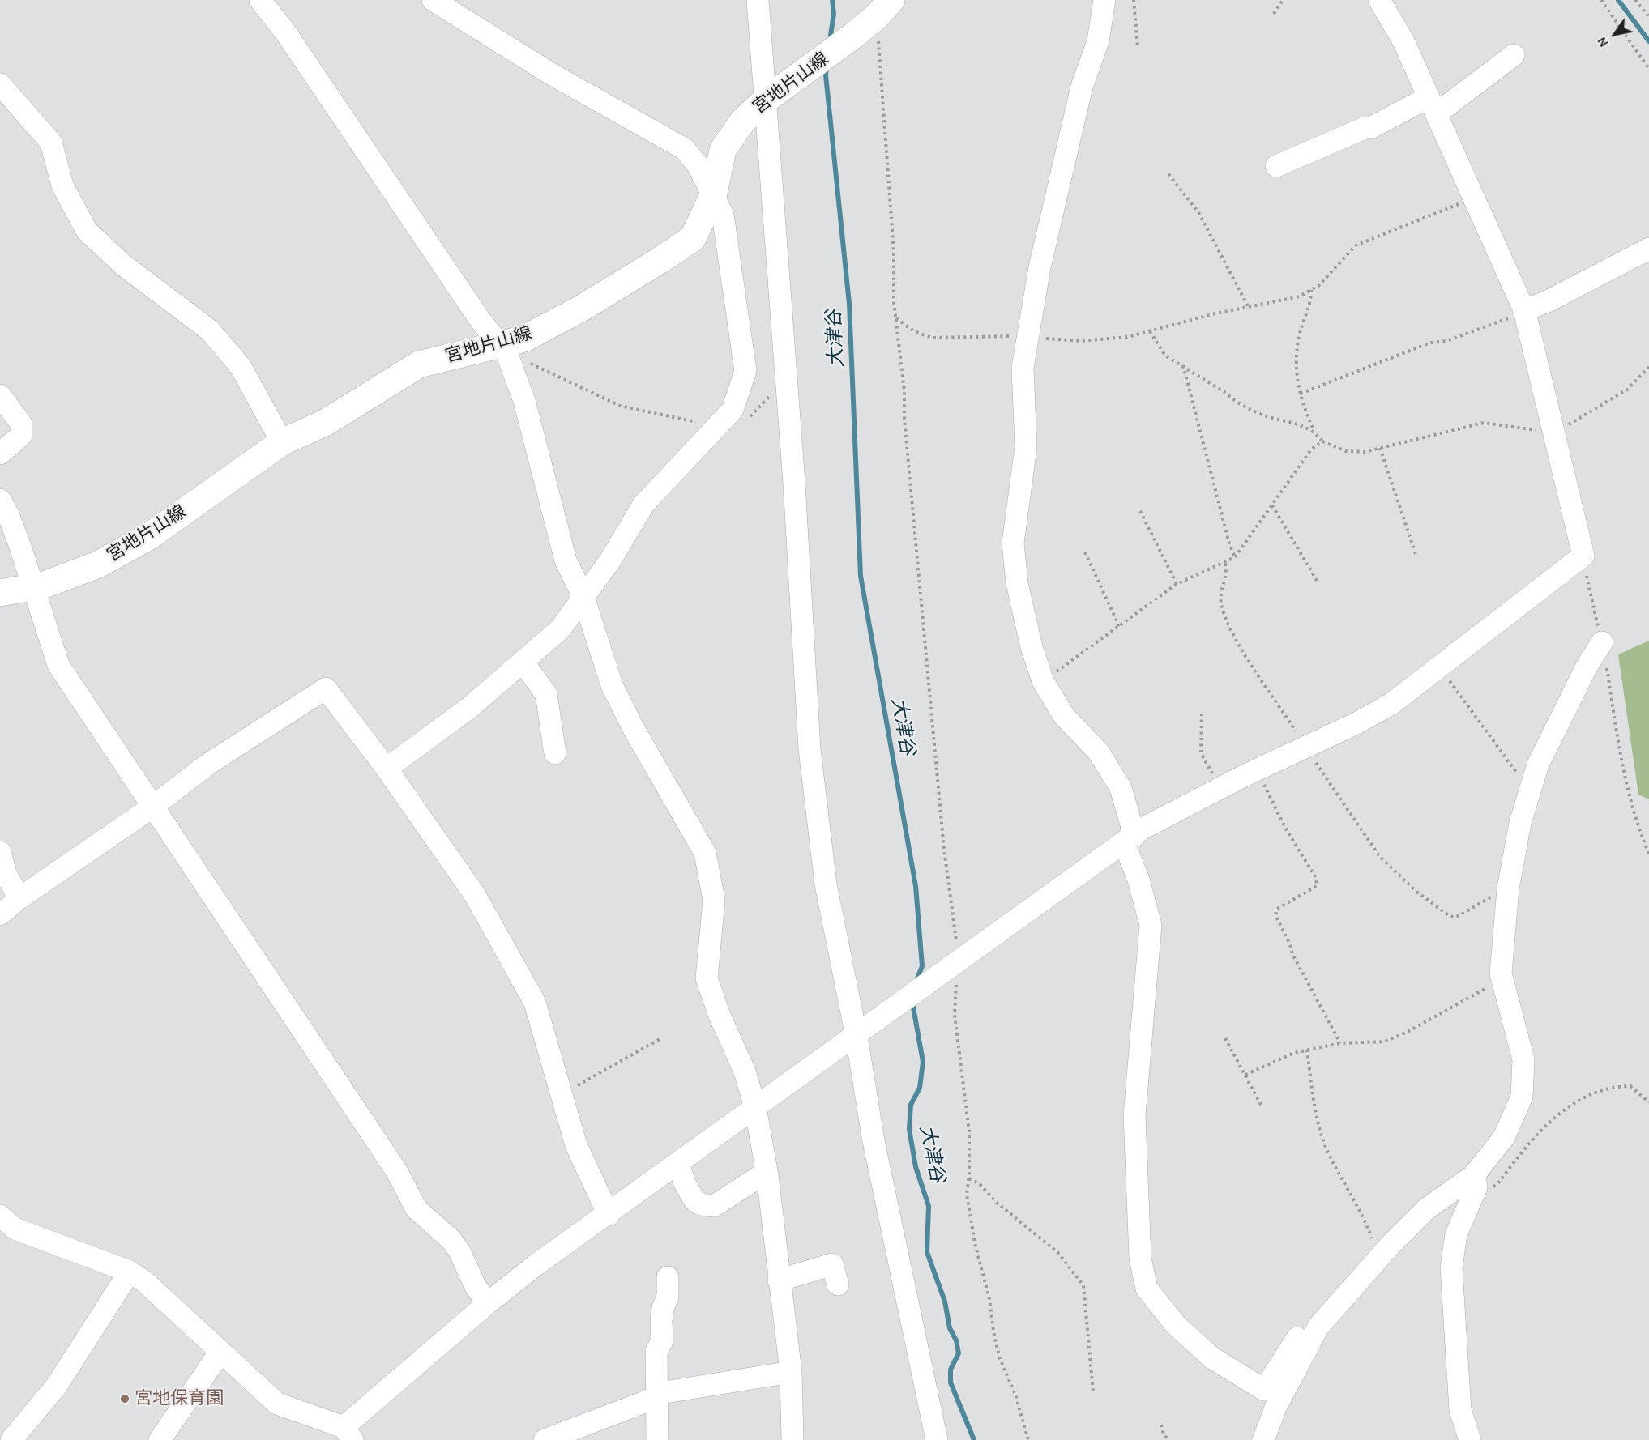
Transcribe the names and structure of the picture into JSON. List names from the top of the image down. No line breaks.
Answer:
{"streets":{"main road":["宮地片山線"]},"water":["大津谷"],"places":["宮地保育園"],"north":"bottom left"}
